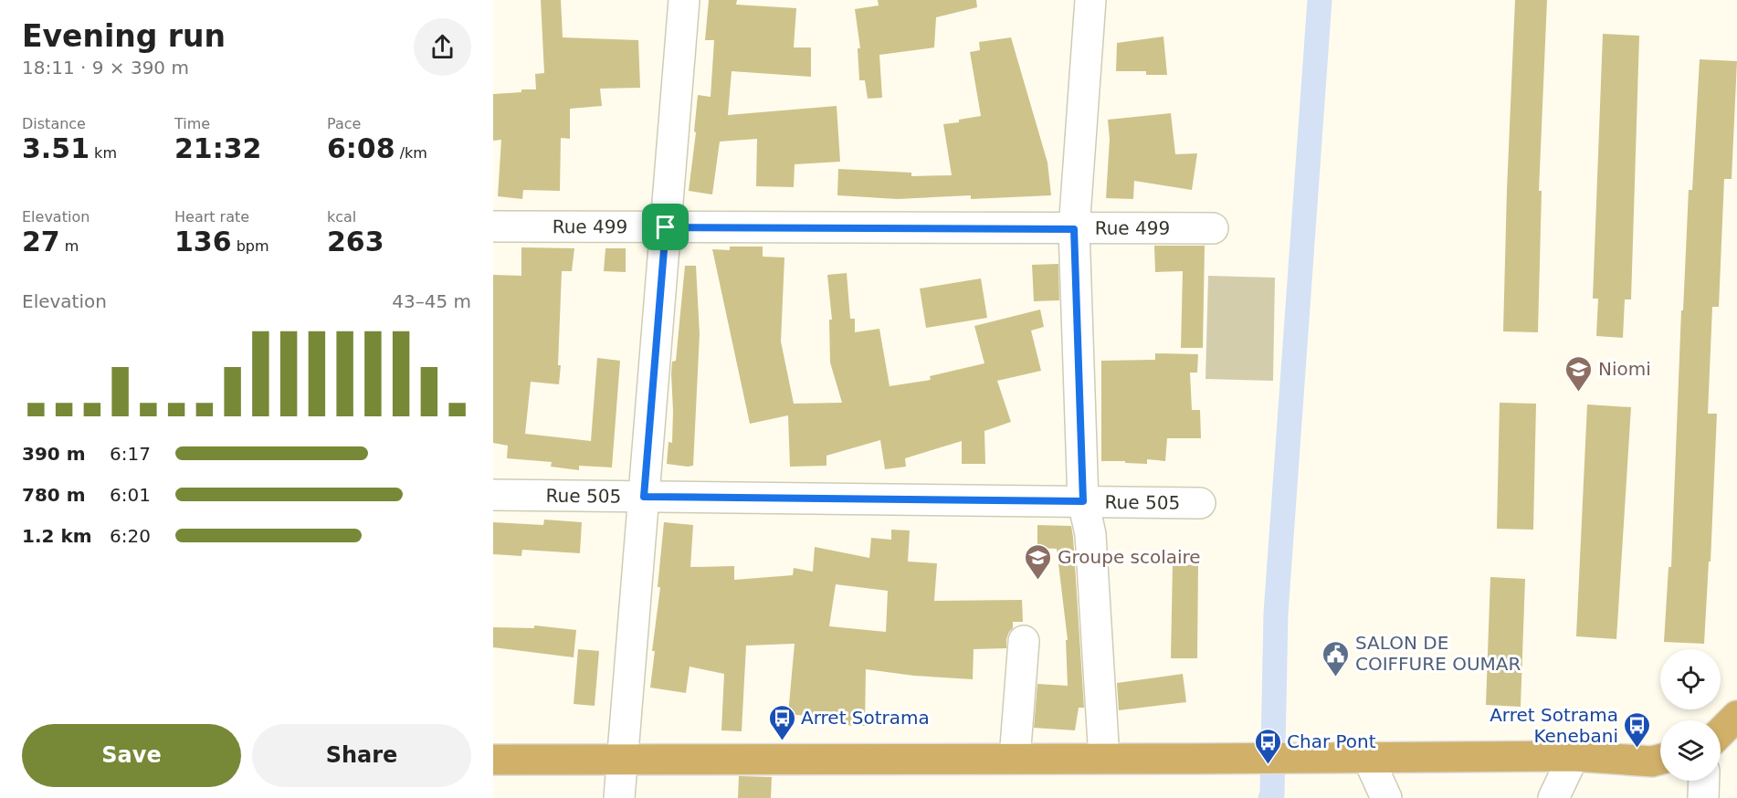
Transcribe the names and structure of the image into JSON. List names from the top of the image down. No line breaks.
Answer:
{"streets":{"street":["Rue 499","Rue 505"]},"places":{"school or university":["Niomi","Groupe scolaire"],"public building":["SALON DE COIFFURE OUMAR"],"bus stop":["Arret Sotrama","Arret Sotrama Kenebani","Char Pont"]},"page":{"heading":["Evening run","18:11 · 9 × 390 m"],"stats":[["Distance","3.51 km"],["Time","21:32"],["Pace","6:08 /km"],["Elevation","27 m"],["Heart rate","136 bpm"],["kcal","263"]],"chart":["Elevation","43–45 m"],"list":[{"name":"390 m","note":"6:17"},{"name":"780 m","note":"6:01"},{"name":"1.2 km","note":"6:20"}],"buttons":["Save","Share"]}}
